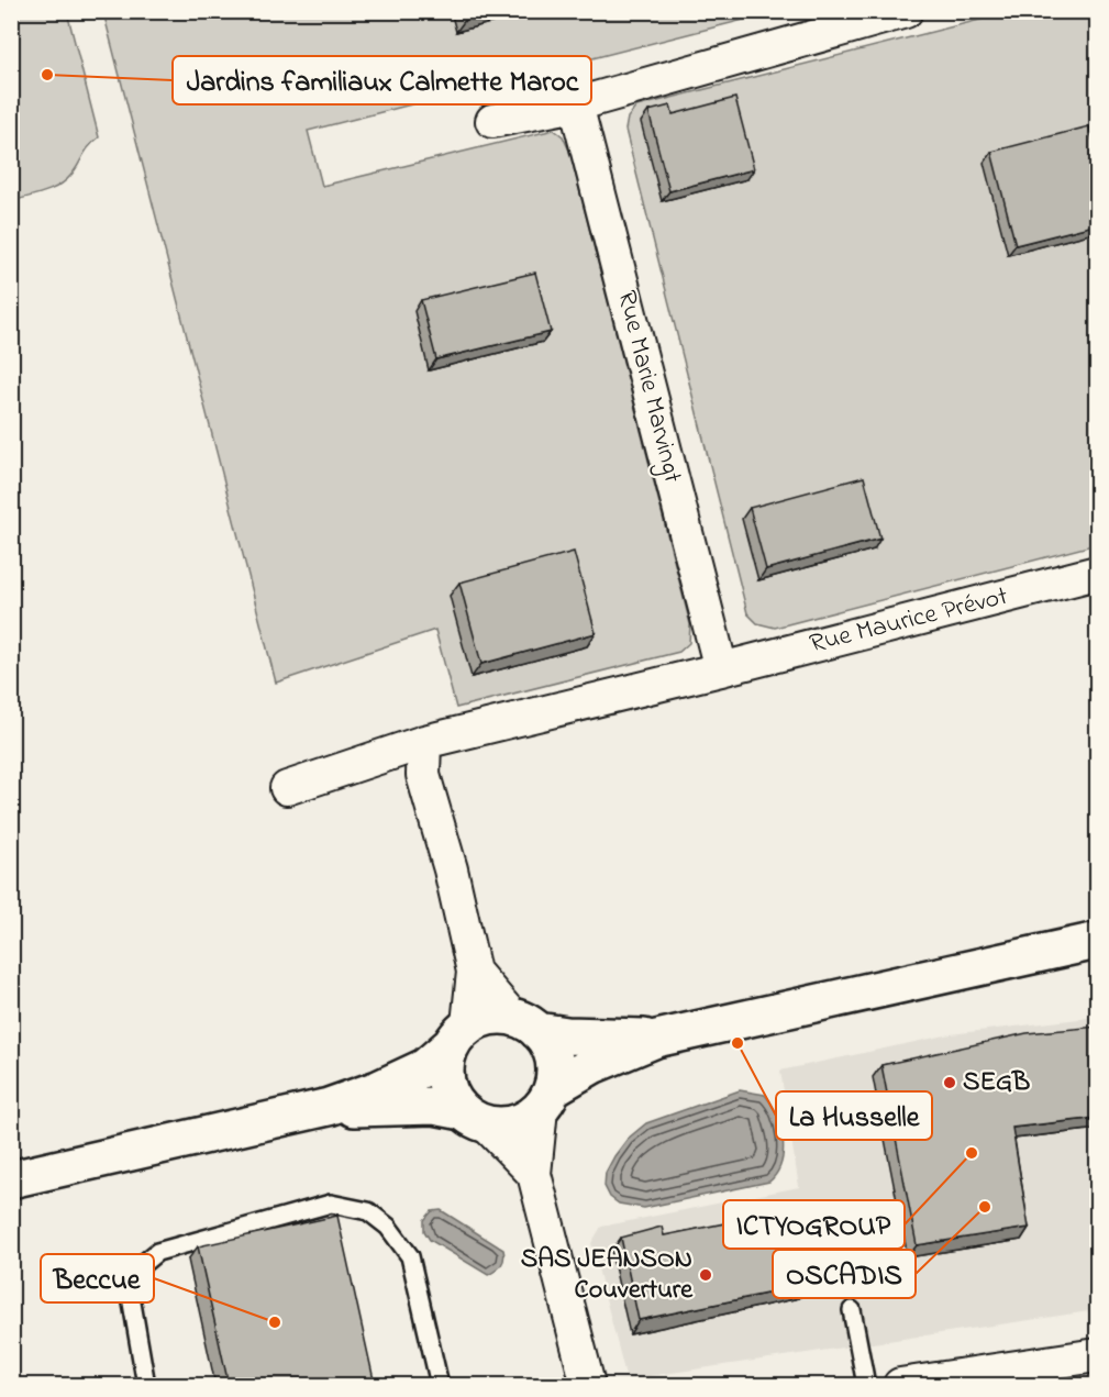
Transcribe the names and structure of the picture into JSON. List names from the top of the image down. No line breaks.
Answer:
{"streets":{"street":["Rue Marie Marvingt","Rue Maurice Prévot"]},"crossings":[["Rue Marie Marvingt","Rue Maurice Prévot"]],"places":["Jardins familiaux Calmette Maroc","La Husselle","SEGB","ICTYOGROUP","OSCADIS","SAS JEANSON Couverture","Beccue"]}
